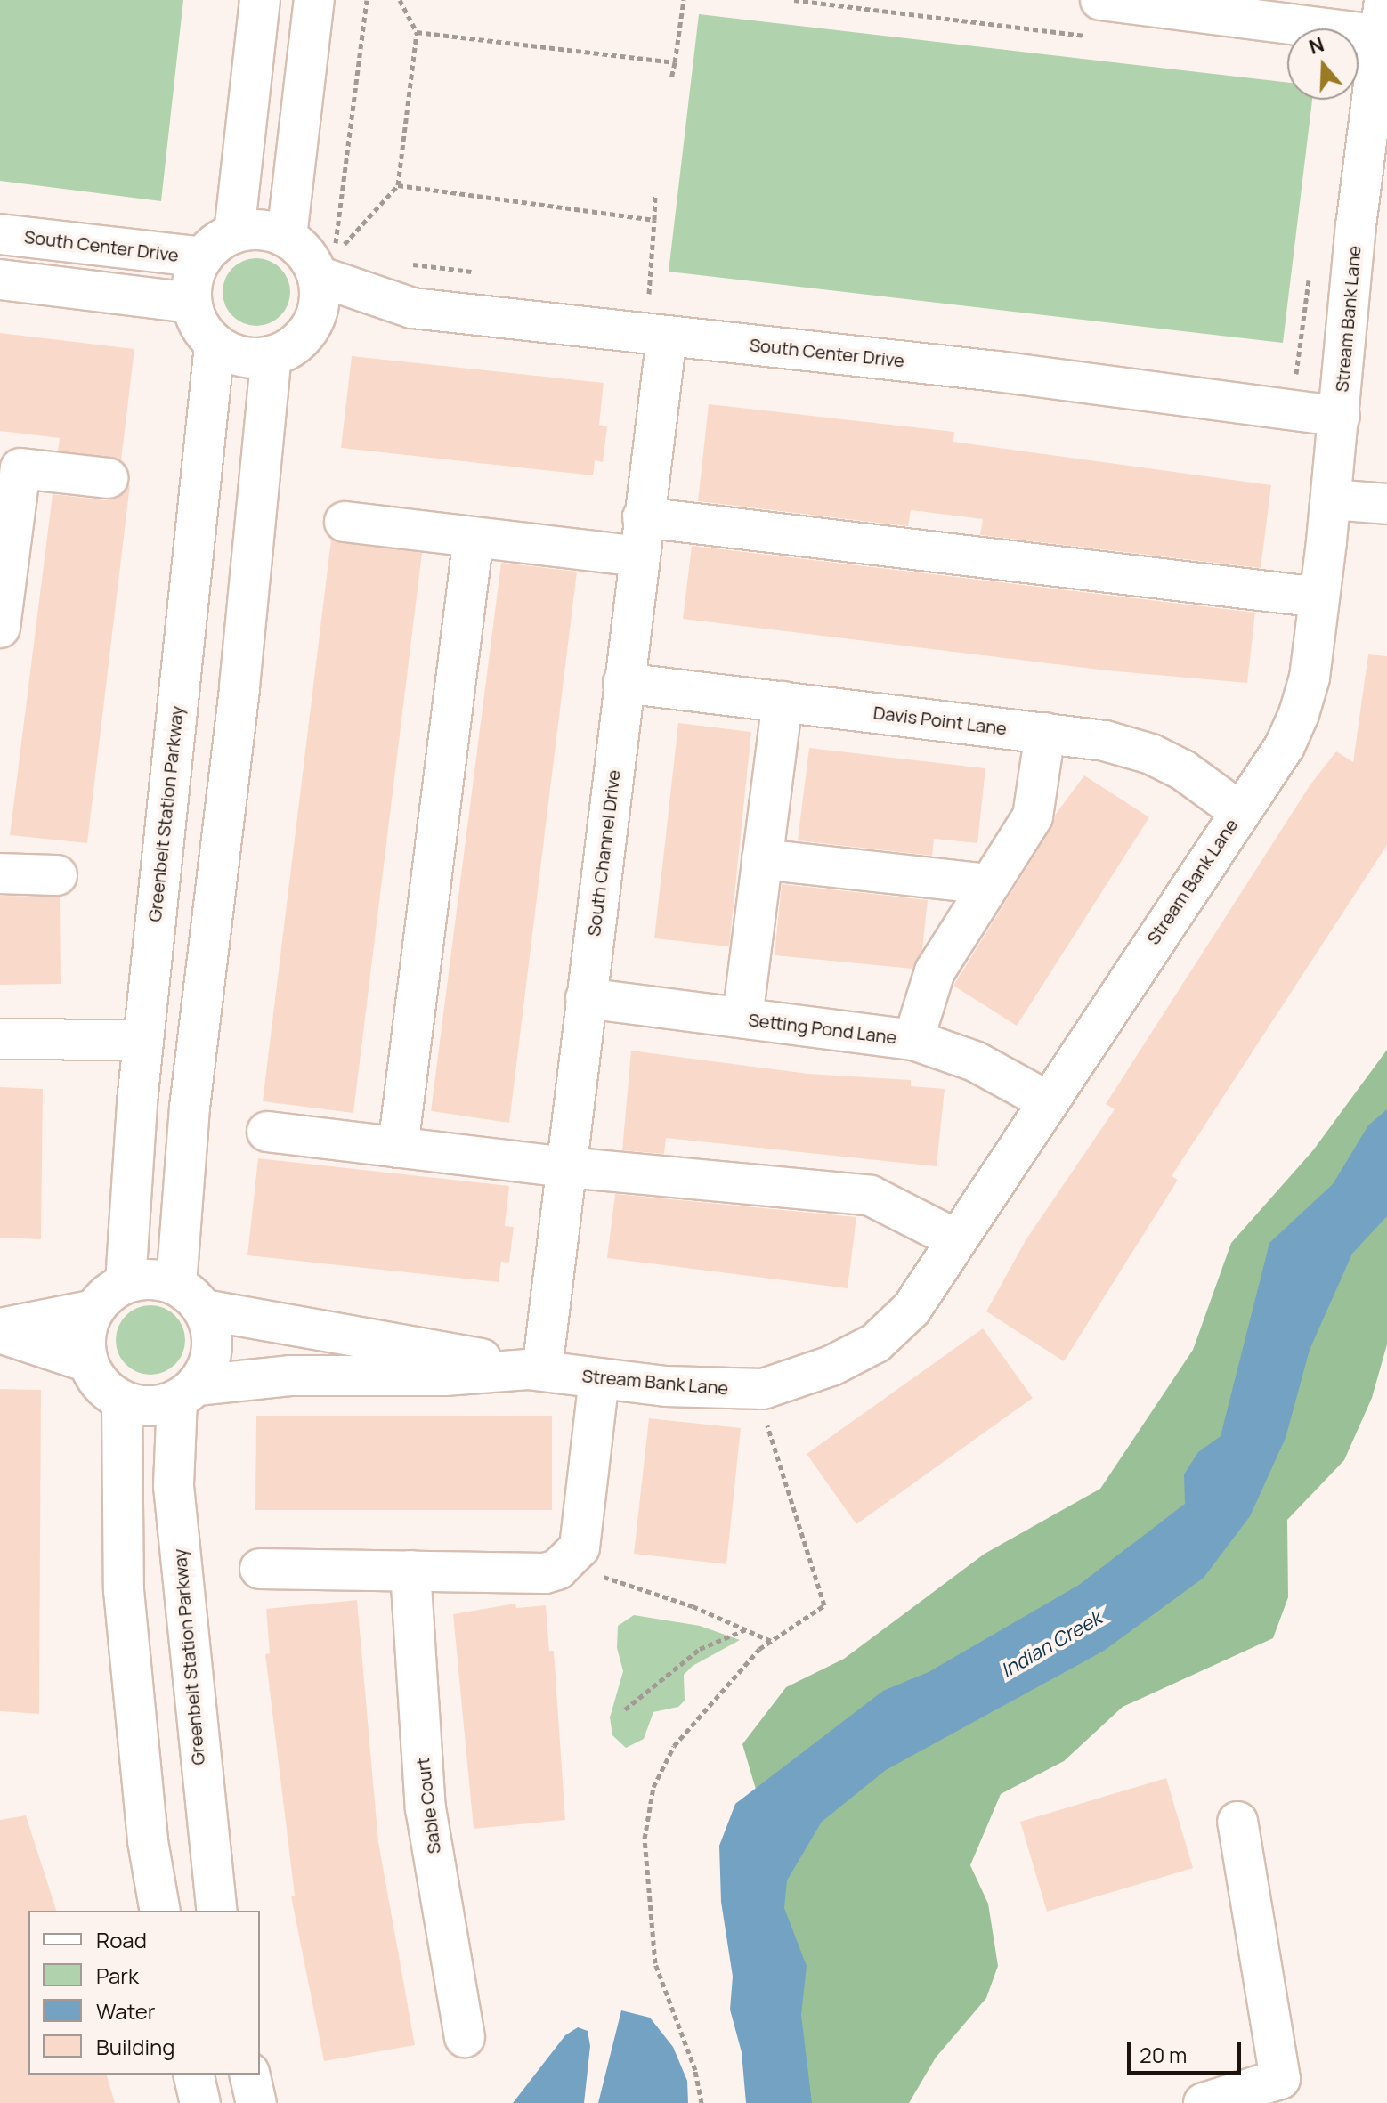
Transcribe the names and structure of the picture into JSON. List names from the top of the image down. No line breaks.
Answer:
{"streets":{"street":["South Center Drive","Stream Bank Lane","Davis Point Lane","Greenbelt Station Parkway","South Channel Drive","Setting Pond Lane","Sable Court"]},"crossings":[["South Center Drive","Stream Bank Lane"],["South Center Drive","Greenbelt Station Parkway"],["South Center Drive","South Channel Drive"],["Stream Bank Lane","Davis Point Lane"],["Stream Bank Lane","Greenbelt Station Parkway"],["Stream Bank Lane","South Channel Drive"],["Stream Bank Lane","Setting Pond Lane"],["Davis Point Lane","South Channel Drive"],["South Channel Drive","Setting Pond Lane"]],"water":["Indian Creek"],"legend":["Road","Park","Water","Building"],"scale_bar":"20 m","north":"top"}
